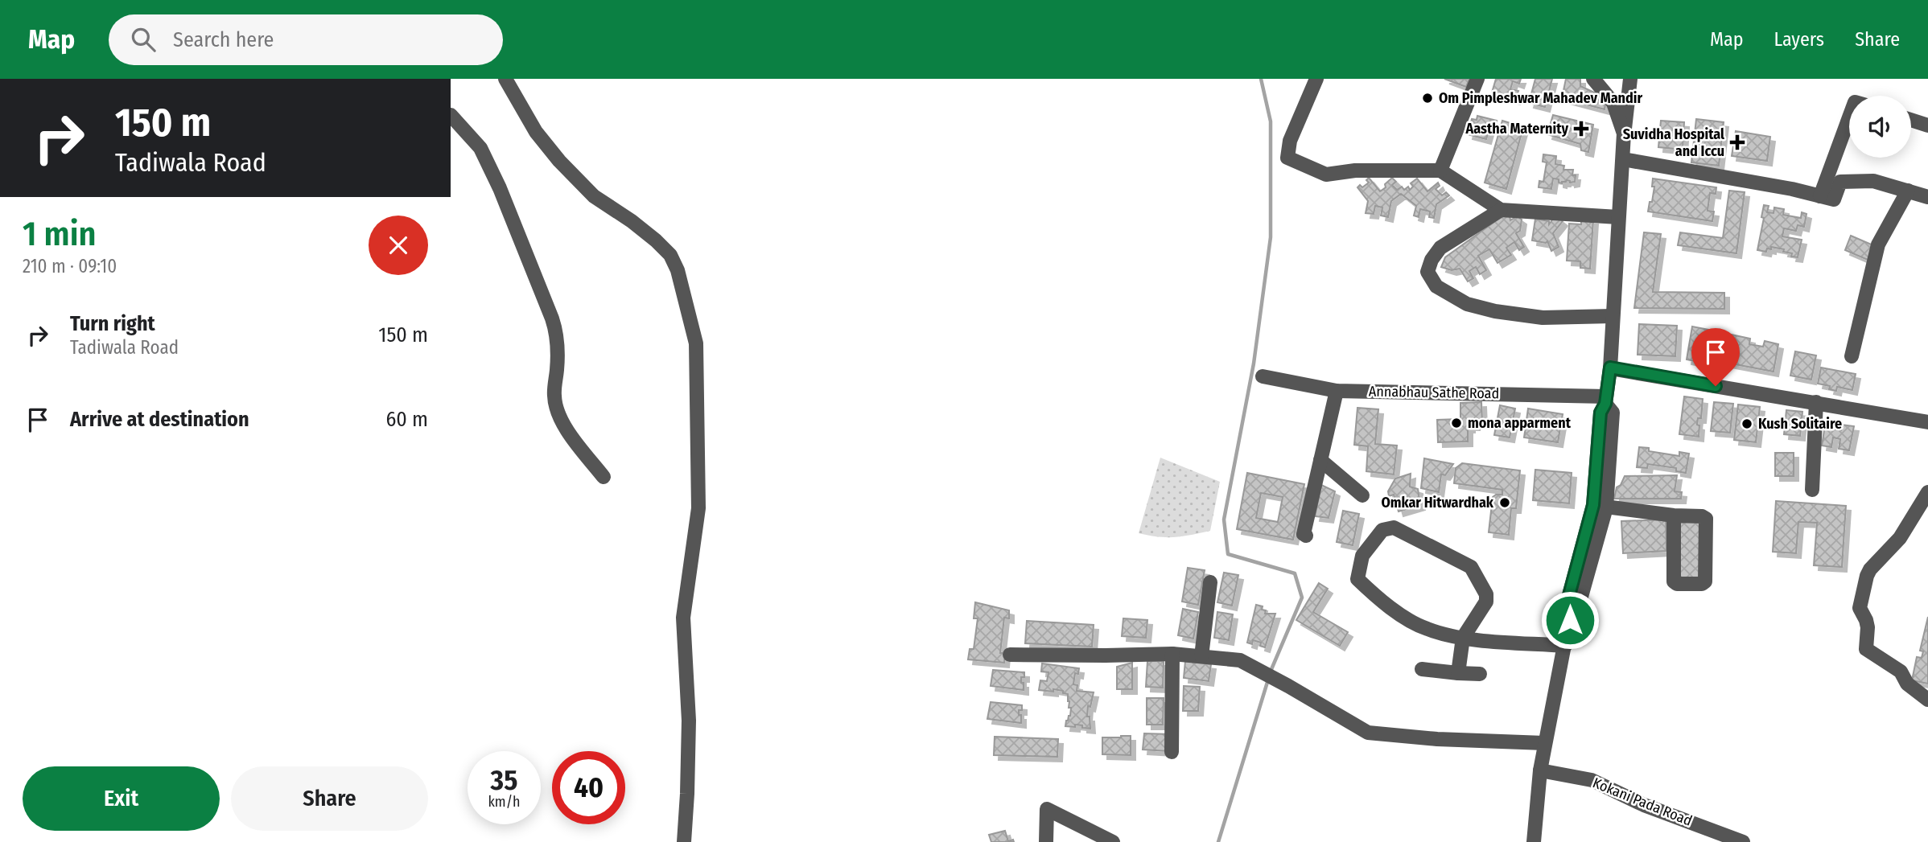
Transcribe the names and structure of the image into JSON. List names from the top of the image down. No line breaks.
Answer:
{"streets":{"street":["Annabhau Sathe Road","Kokani Pada Road"]},"places":{"other":["Om Pimpleshwar Mahadev Mandir","mona apparment","Kush Solitaire","Omkar Hitwardhak"],"health":["Aastha Maternity","Suvidha Hospital and Iccu"]},"page":{"header":"Map","search":"Search here","nav":["Map","Layers","Share"],"turn":["150 m","Tadiwala Road"],"heading":["1 min","210 m · 09:10"],"list":[{"name":"Turn right","note":"Tadiwala Road","value":"150 m"},{"name":"Arrive at destination","value":"60 m"}],"speed":"35 km/h","limit":"40","buttons":["Exit","Share"]}}
